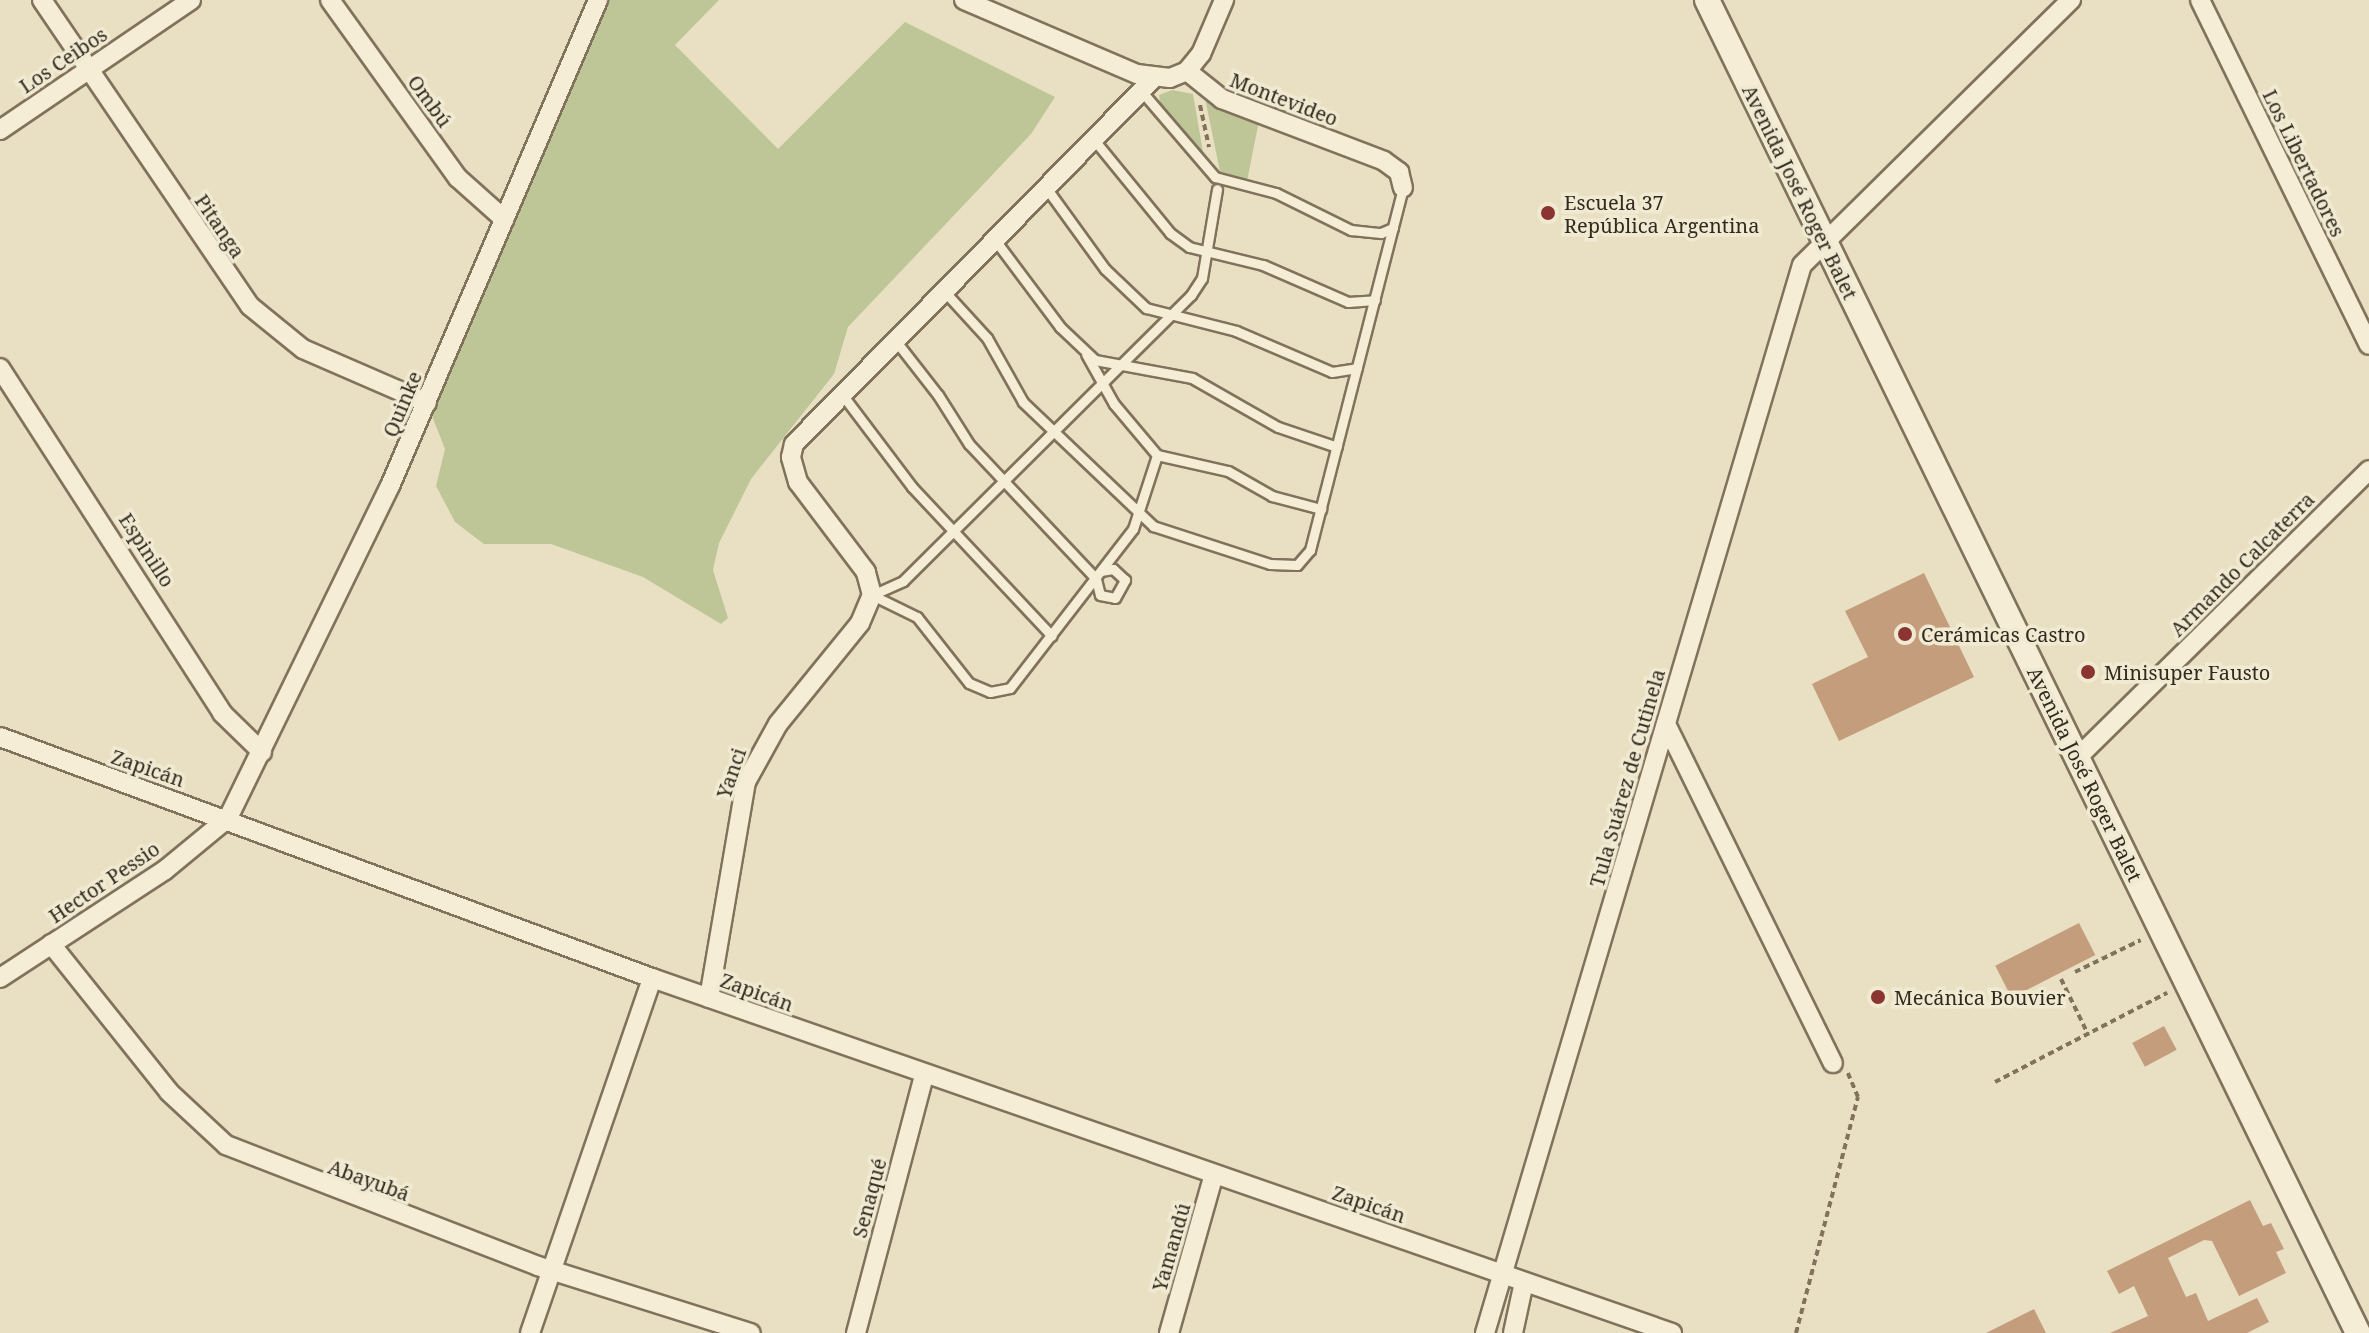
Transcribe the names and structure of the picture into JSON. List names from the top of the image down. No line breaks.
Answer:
{"streets":{"street":["Los Ceibos","Montevideo","Ombú","Los Libertadores","Avenida José Roger Balet","Pitanga","Quinke","Espinillo","Armando Calcaterra","Zapicán","Yanci","Tula Suárez de Cutinela","Hector Pessio","Abayubá","Senaqué","Yamandú"]},"crossings":[["Los Ceibos","Pitanga"],["Ombú","Quinke"],["Avenida José Roger Balet","Armando Calcaterra"],["Avenida José Roger Balet","Tula Suárez de Cutinela"],["Pitanga","Quinke"],["Quinke","Espinillo"],["Quinke","Zapicán"],["Quinke","Hector Pessio"],["Zapicán","Yanci"],["Zapicán","Tula Suárez de Cutinela"],["Zapicán","Hector Pessio"],["Zapicán","Senaqué"],["Zapicán","Yamandú"],["Hector Pessio","Abayubá"]],"places":["Escuela 37 República Argentina","Cerámicas Castro","Minisuper Fausto","Mecánica Bouvier"]}
